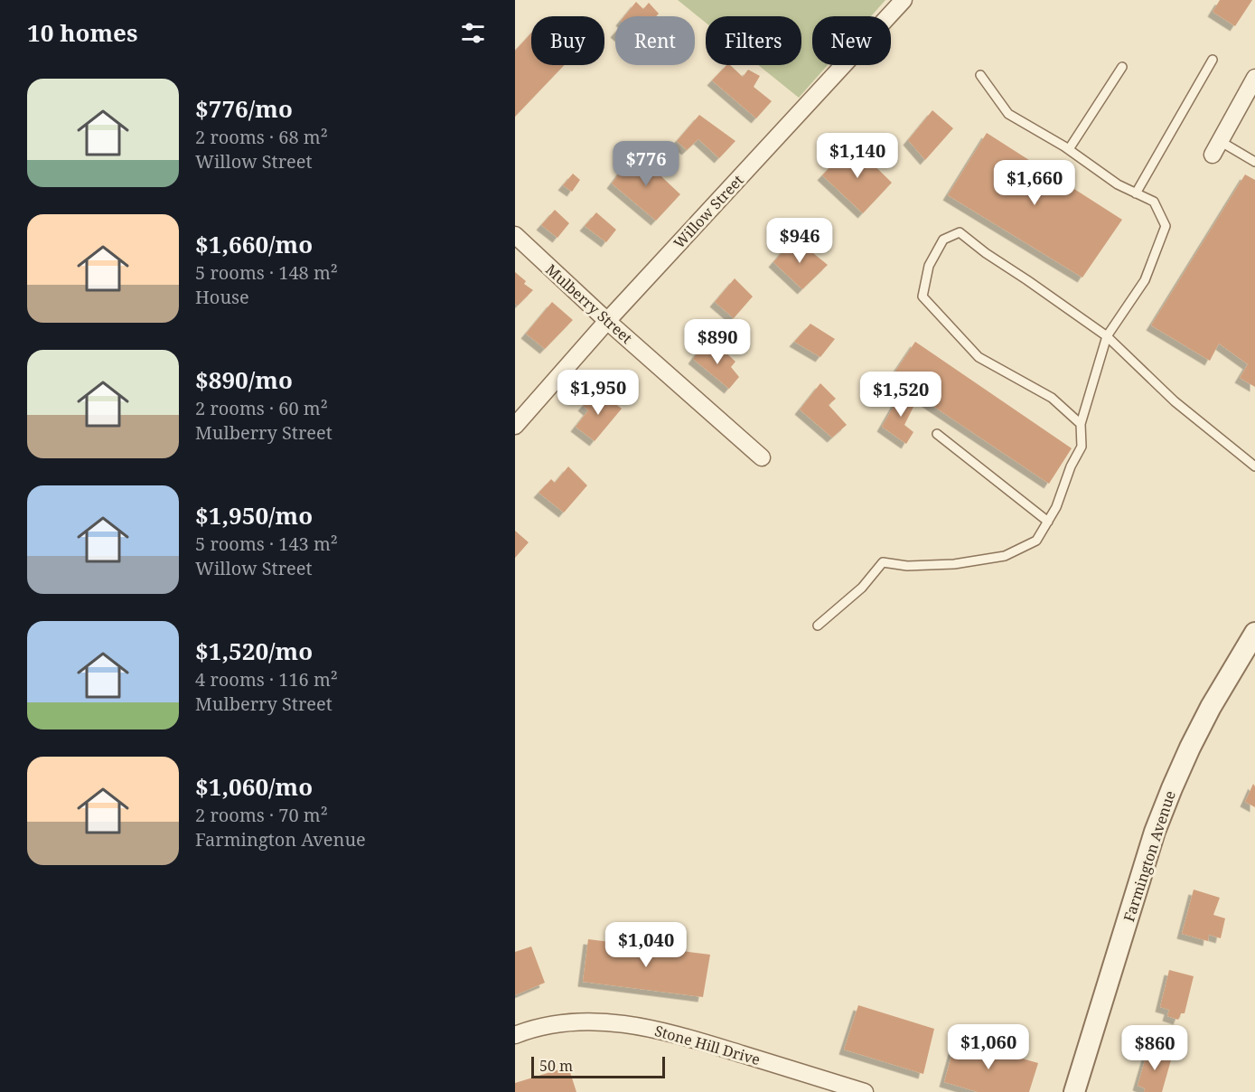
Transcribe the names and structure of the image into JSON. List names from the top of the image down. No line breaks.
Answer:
{"streets":{"street":["Willow Street","Mulberry Street","Farmington Avenue","Stone Hill Drive"]},"crossings":[["Willow Street","Mulberry Street"]],"scale_bar":"50 m","page":{"heading":"10 homes","chip":["Buy","Rent","Filters","New"],"list":[{"name":"$776/mo","note":"2 rooms · 68 m² · Willow Street"},{"name":"$1,660/mo","note":"5 rooms · 148 m² · House"},{"name":"$890/mo","note":"2 rooms · 60 m² · Mulberry Street"},{"name":"$1,950/mo","note":"5 rooms · 143 m² · Willow Street"},{"name":"$1,520/mo","note":"4 rooms · 116 m² · Mulberry Street"},{"name":"$1,060/mo","note":"2 rooms · 70 m² · Farmington Avenue"}],"price":["$1,140","$776","$1,660","$946","$890","$1,950","$1,520","$1,040","$1,060","$860"],"scale":"50 m"}}
